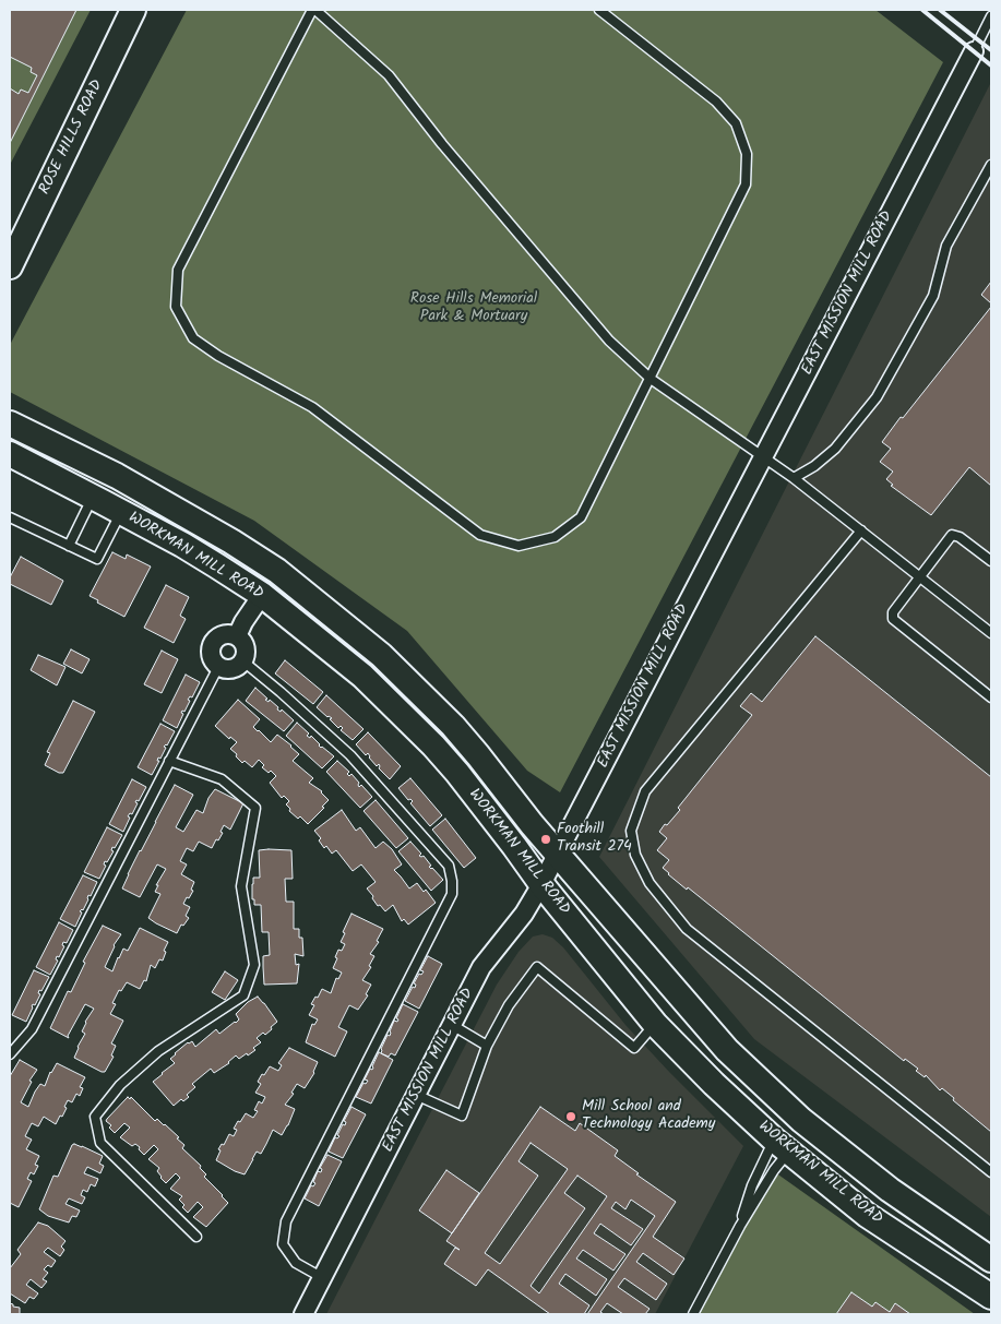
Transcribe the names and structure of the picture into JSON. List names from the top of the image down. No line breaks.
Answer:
{"streets":{"main road":["ROSE HILLS ROAD","WORKMAN MILL ROAD"],"street":["EAST MISSION MILL ROAD"]},"crossings":[["EAST MISSION MILL ROAD","WORKMAN MILL ROAD"]],"parks":["Rose Hills Memorial Park & Mortuary"],"places":["Foothill Transit 274","Mill School and Technology Academy"]}
